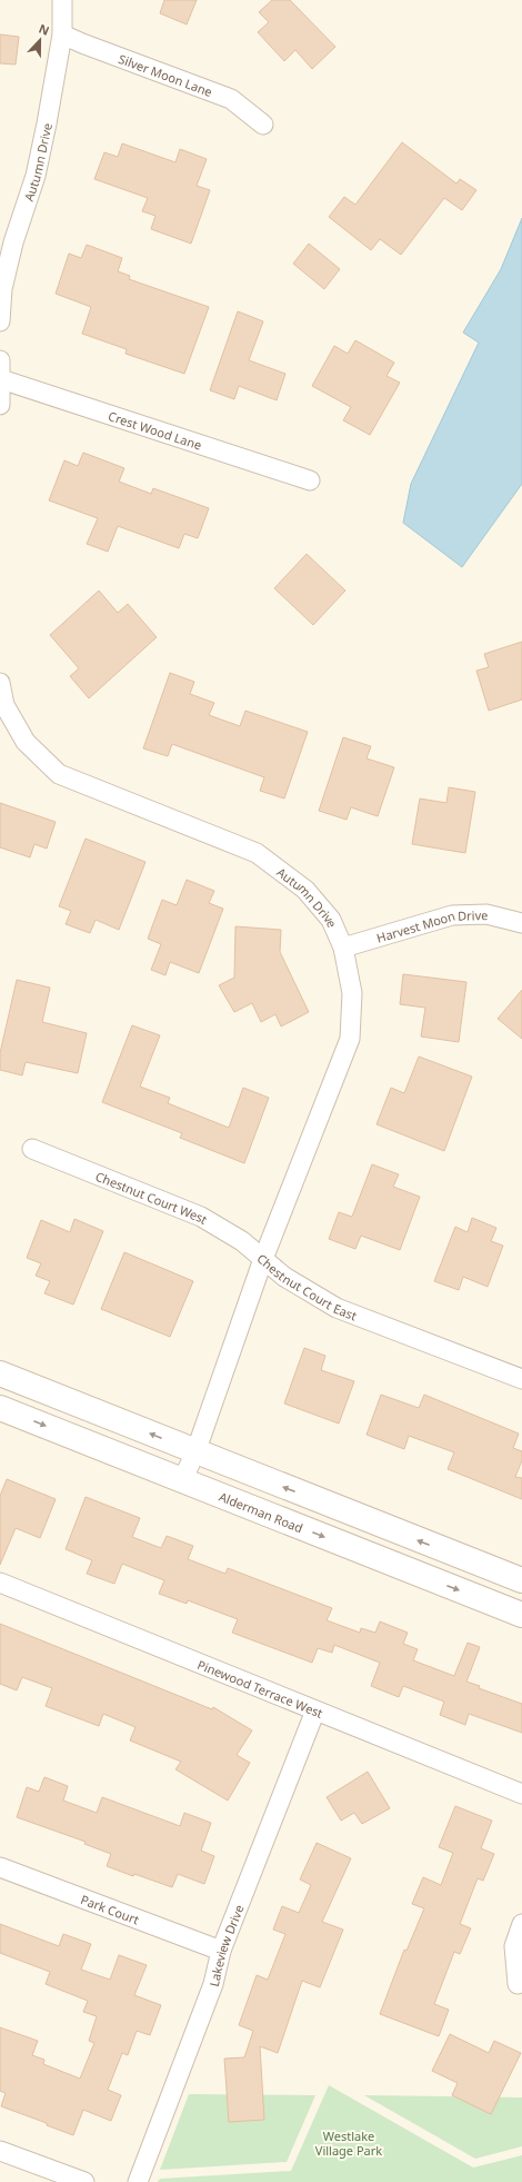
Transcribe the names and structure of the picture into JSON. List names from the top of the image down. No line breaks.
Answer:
{"streets":{"main road":["Alderman Road"],"street":["Silver Moon Lane","Autumn Drive","Crest Wood Lane","Harvest Moon Drive","Chestnut Court West","Chestnut Court East","Pinewood Terrace West","Park Court","Lakeview Drive"]},"crossings":[["Silver Moon Lane","Autumn Drive"],["Autumn Drive","Harvest Moon Drive"],["Autumn Drive","Chestnut Court West"],["Autumn Drive","Chestnut Court East"],["Chestnut Court West","Chestnut Court East"],["Chestnut Court East","Alderman Road"],["Pinewood Terrace West","Lakeview Drive"],["Park Court","Lakeview Drive"]],"parks":["Westlake Village Park"],"north":"top"}
